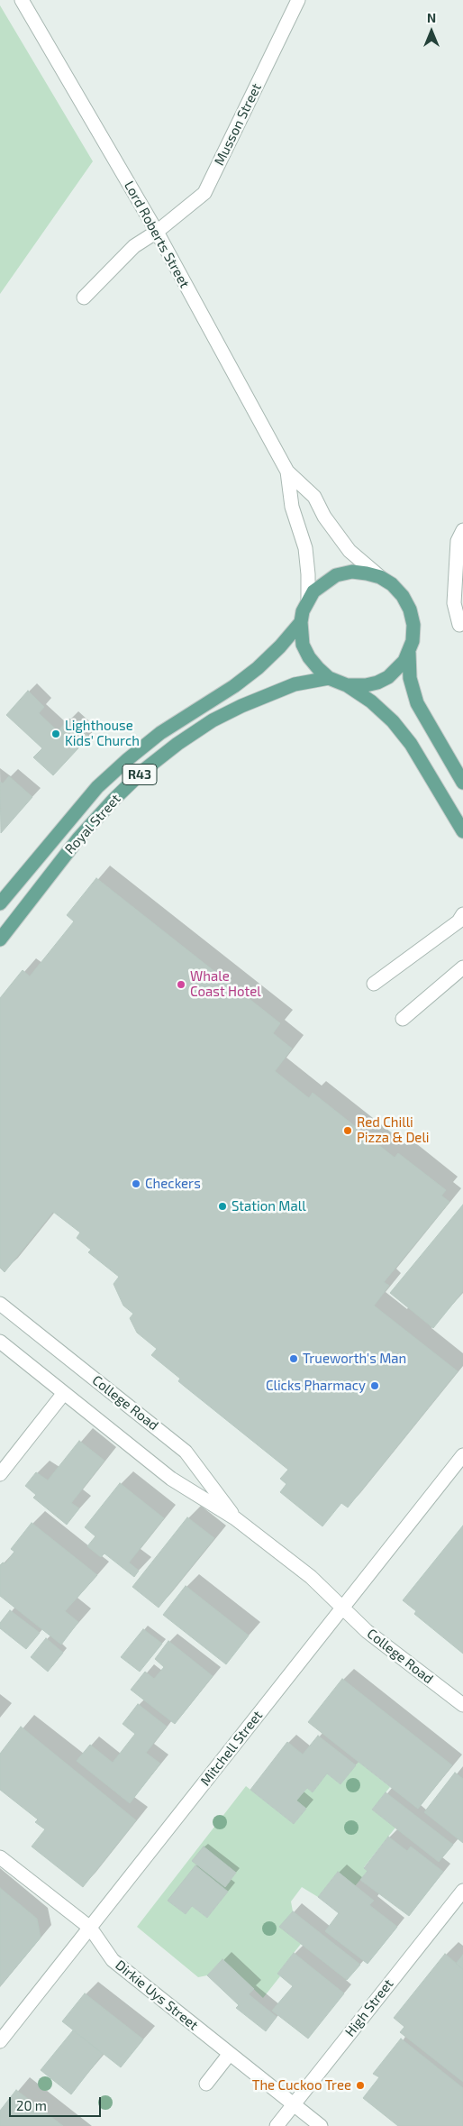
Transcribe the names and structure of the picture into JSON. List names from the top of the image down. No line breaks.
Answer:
{"streets":{"main road":["Lord Roberts Street","R43","Royal Street"],"street":["Musson Street","College Road","Mitchell Street","Dirkie Uys Street","High Street"]},"crossings":[["Musson Street","Lord Roberts Street"],["Lord Roberts Street","Royal Street"],["College Road","Mitchell Street"],["Mitchell Street","Dirkie Uys Street"],["Dirkie Uys Street","High Street"]],"places":["Lighthouse Kids' Church","Whale Coast Hotel","Red Chilli Pizza & Deli","Checkers","Station Mall","Trueworth's Man","Clicks Pharmacy","The Cuckoo Tree"],"scale_bar":"20 m","north":"top"}
